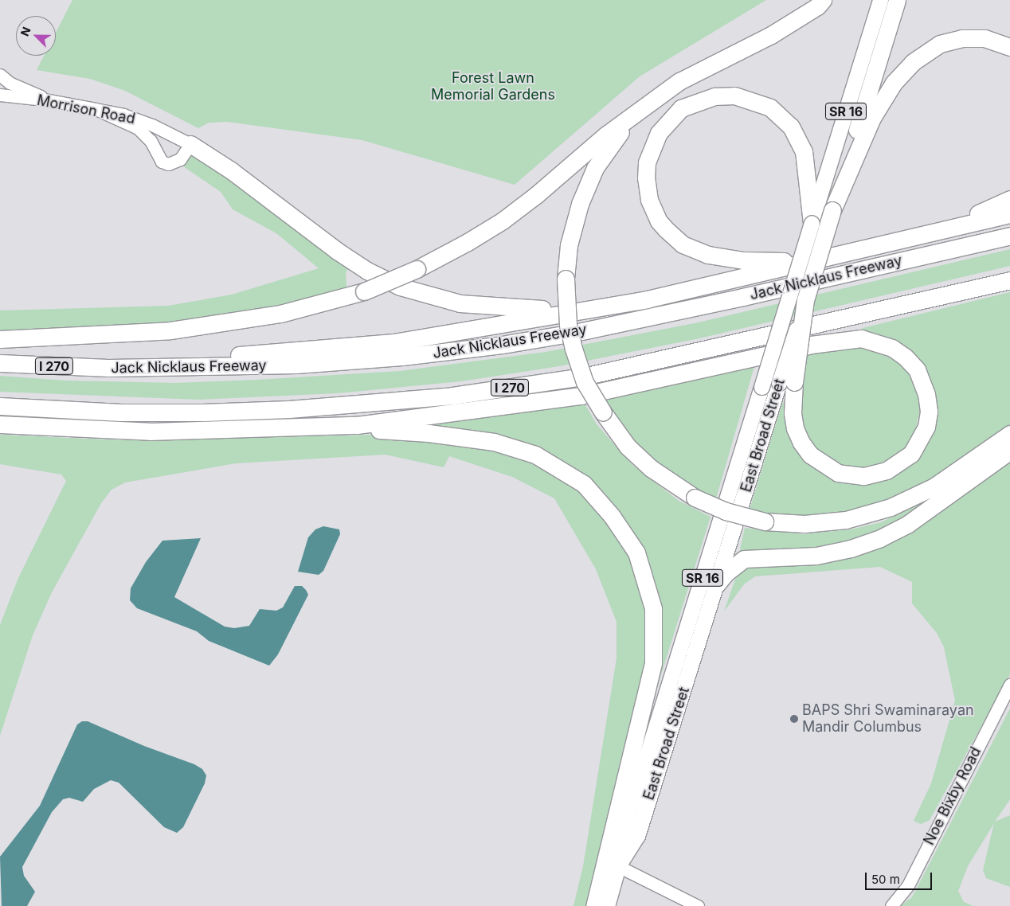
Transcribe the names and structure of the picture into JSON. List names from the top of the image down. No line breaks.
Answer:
{"streets":{"highway":["SR 16","Jack Nicklaus Freeway","I 270"],"main road":["East Broad Street"],"street":["Morrison Road","Noe Bixby Road"]},"crossings":[["SR 16","East Broad Street"]],"parks":["Forest Lawn Memorial Gardens"],"places":["BAPS Shri Swaminarayan Mandir Columbus"],"scale_bar":"50 m","north":"top left"}
